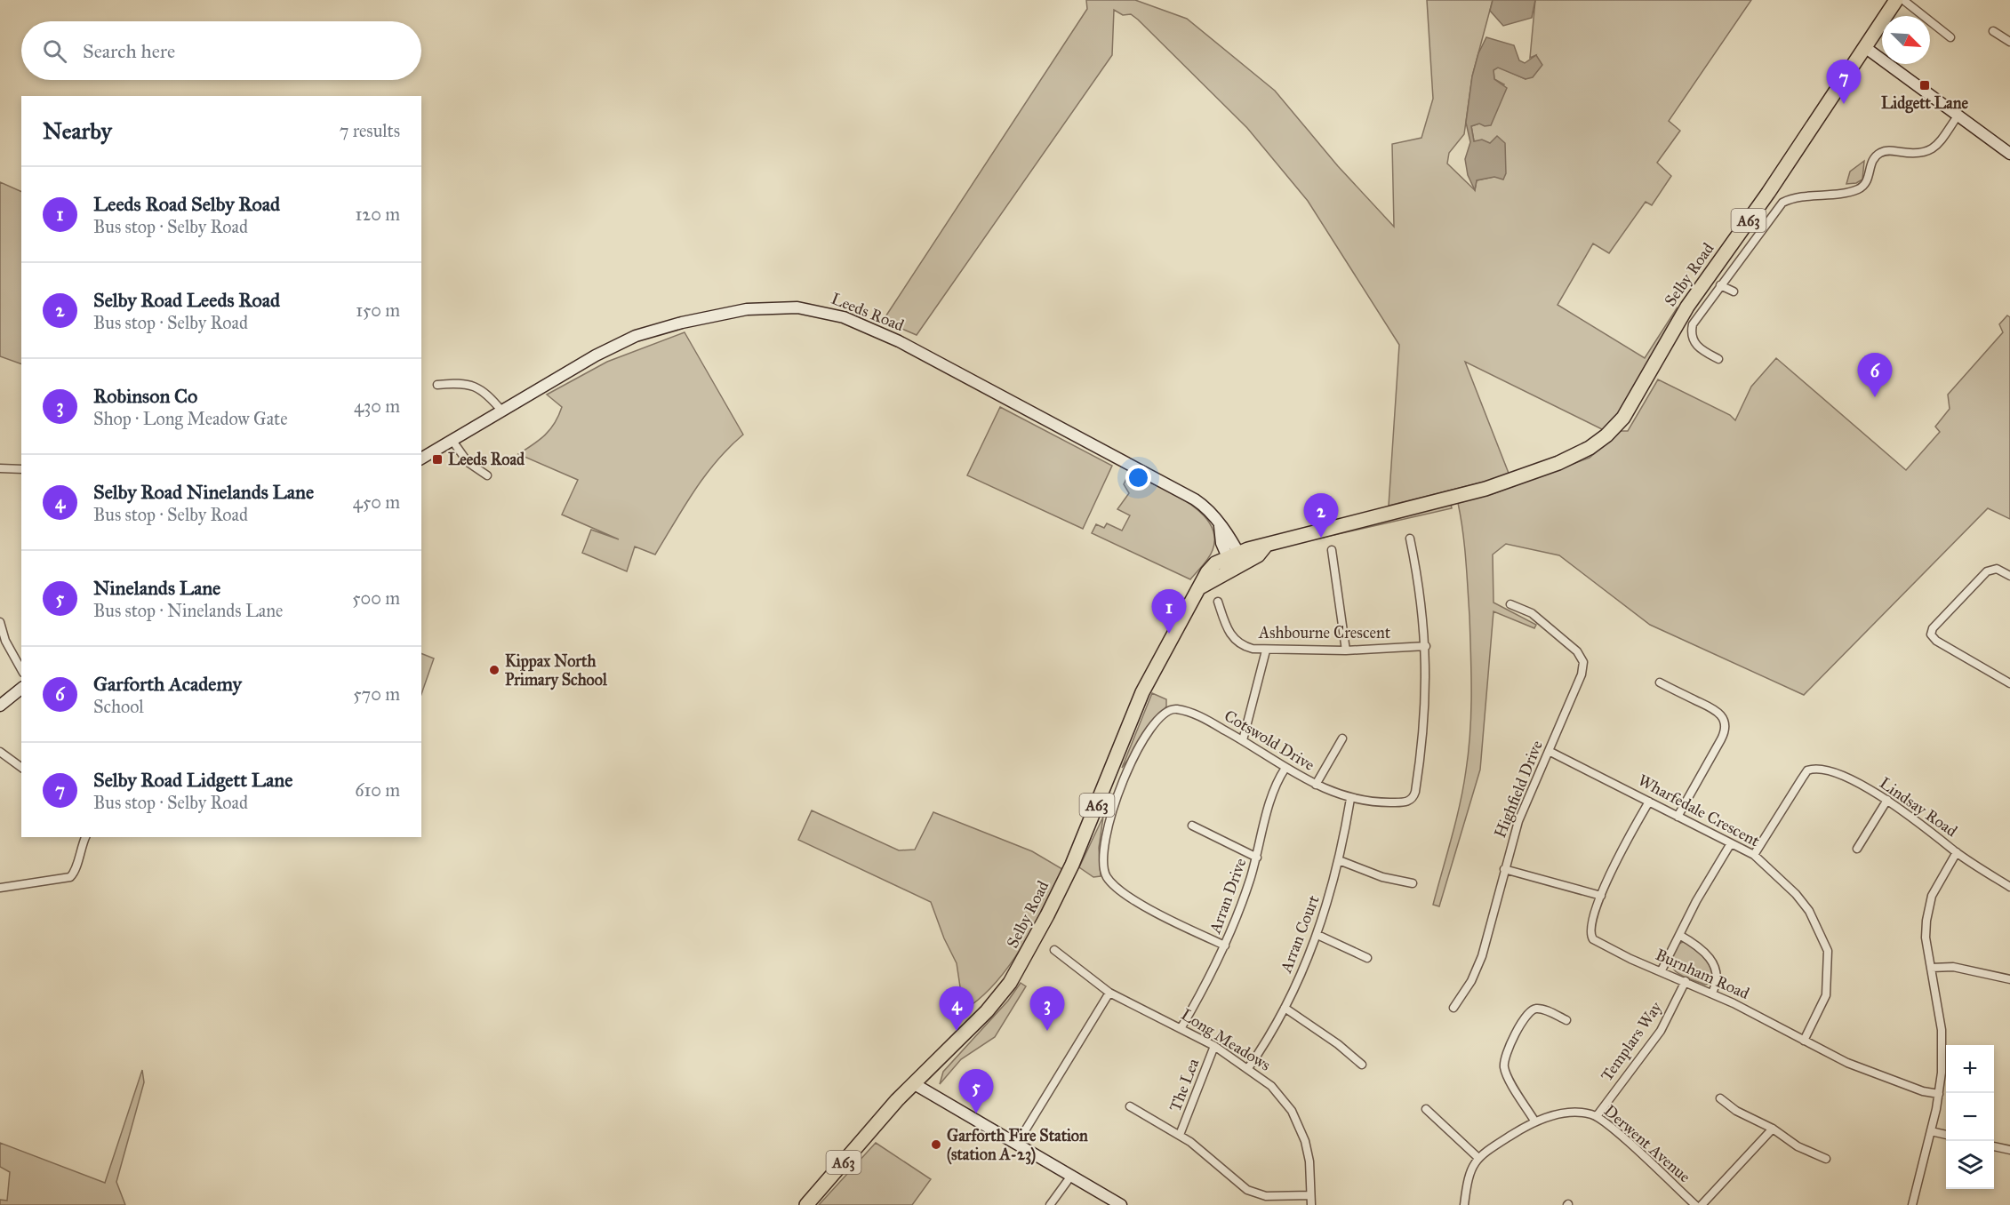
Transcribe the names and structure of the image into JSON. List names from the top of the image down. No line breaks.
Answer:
{"streets":{"highway":["A63","Selby Road"],"main road":["Leeds Road"],"street":["Ashbourne Crescent","Cotswold Drive","Highfield Drive","Lindsay Road","Wharfedale Crescent","Arran Drive","Arran Court","Burnham Road","Long Meadows","Templars Way","The Lea","Derwent Avenue"]},"crossings":[["Selby Road","Leeds Road"],["Ashbourne Crescent","Cotswold Drive"],["Cotswold Drive","Arran Drive"],["Cotswold Drive","Arran Court"],["Highfield Drive","Wharfedale Crescent"],["Lindsay Road","Wharfedale Crescent"],["Wharfedale Crescent","Burnham Road"],["Arran Drive","Long Meadows"],["Arran Court","Long Meadows"],["Burnham Road","Templars Way"],["Long Meadows","The Lea"],["Templars Way","Derwent Avenue"]],"places":{"transit":["Lidgett Lane","Leeds Road"],"other":["Kippax North Primary School","Garforth Fire Station (station A-23)"]},"north":"bottom right","page":{"search":"Search here","pins":["7","6","2","1","3","4","5"],"heading":["Nearby","7 results"],"list":[{"mark":"1","name":"Leeds Road Selby Road","note":"Bus stop · Selby Road","value":"120 m"},{"mark":"2","name":"Selby Road Leeds Road","note":"Bus stop · Selby Road","value":"150 m"},{"mark":"3","name":"Robinson Co","note":"Shop · Long Meadow Gate","value":"430 m"},{"mark":"4","name":"Selby Road Ninelands Lane","note":"Bus stop · Selby Road","value":"450 m"},{"mark":"5","name":"Ninelands Lane","note":"Bus stop · Ninelands Lane","value":"500 m"},{"mark":"6","name":"Garforth Academy","note":"School","value":"570 m"},{"mark":"7","name":"Selby Road Lidgett Lane","note":"Bus stop · Selby Road","value":"610 m"}],"map_buttons":["+","−"]}}
